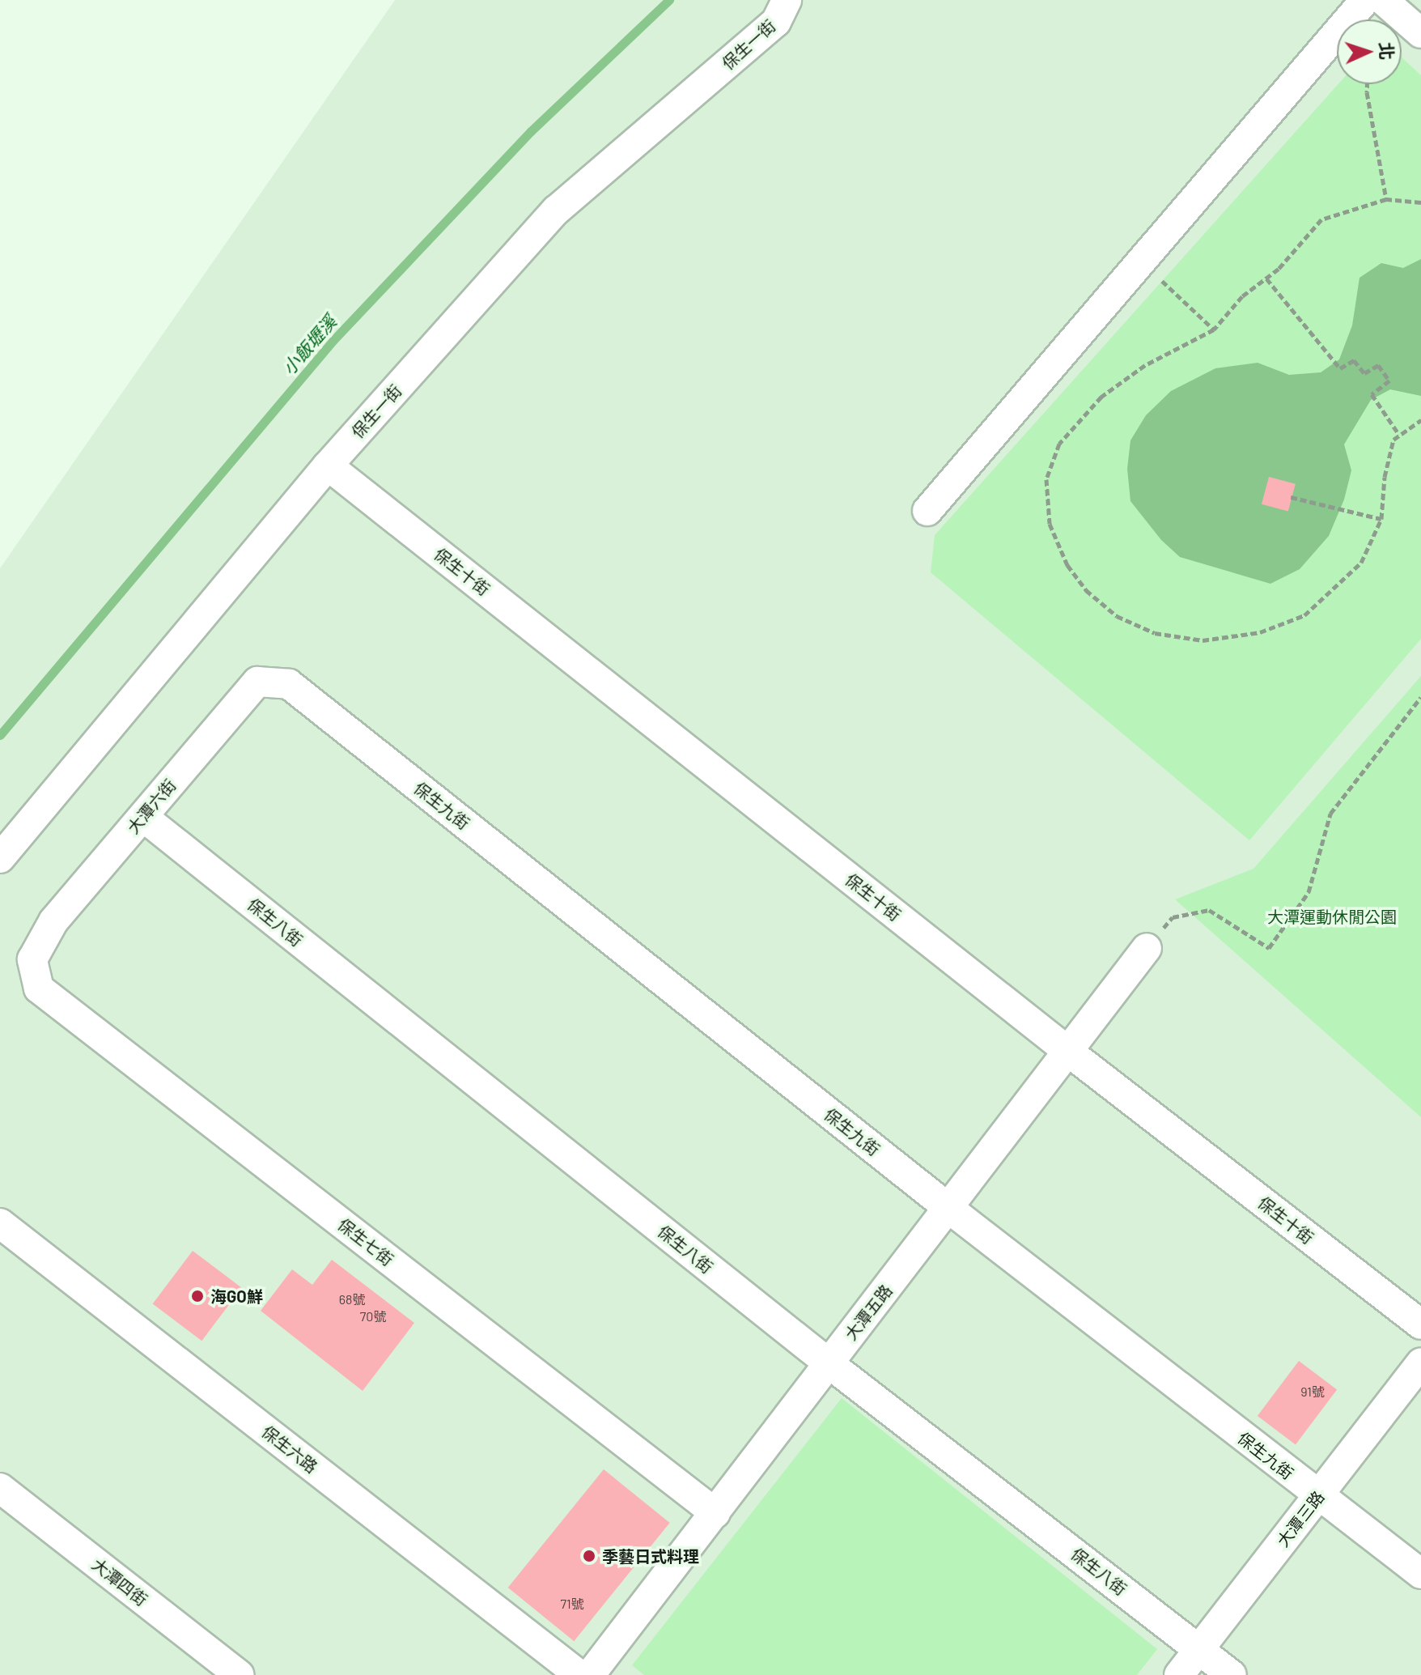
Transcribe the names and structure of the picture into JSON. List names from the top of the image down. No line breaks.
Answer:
{"streets":{"street":["保生一街","保生十街","保生九街","大潭六街","保生八街","保生七街","大潭五路","保生六路","大潭三路","大潭四街"]},"crossings":[["保生一街","保生十街"],["保生十街","大潭五路"],["保生九街","大潭六街"],["保生九街","大潭五路"],["保生九街","大潭三路"],["大潭六街","保生八街"],["大潭六街","保生七街"],["保生八街","大潭五路"],["保生八街","大潭三路"],["保生七街","大潭五路"]],"water":["小飯壢溪"],"parks":["大潭運動休閒公園"],"places":["海GO鮮","季藝日式料理"],"house_numbers":["68號","70號","91號","71號"],"north":"right"}
